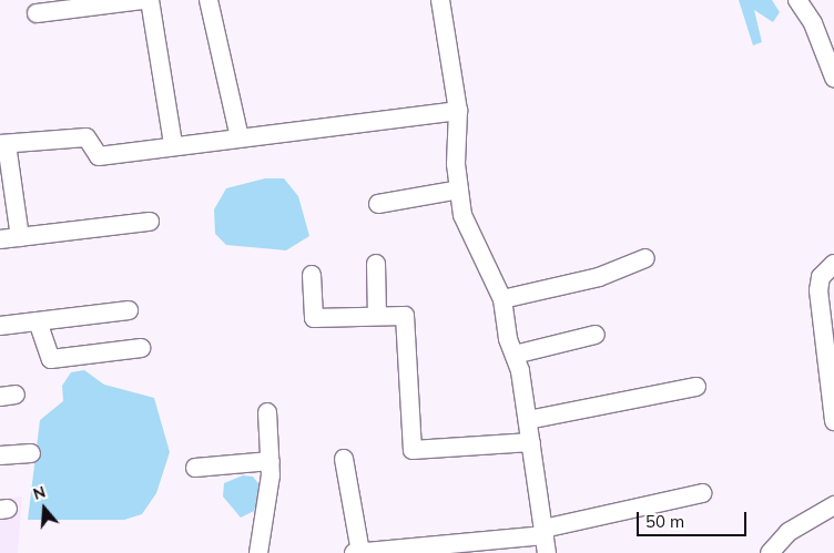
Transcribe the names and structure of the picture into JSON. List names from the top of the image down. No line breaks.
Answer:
{"scale_bar":"50 m","north":"top"}
